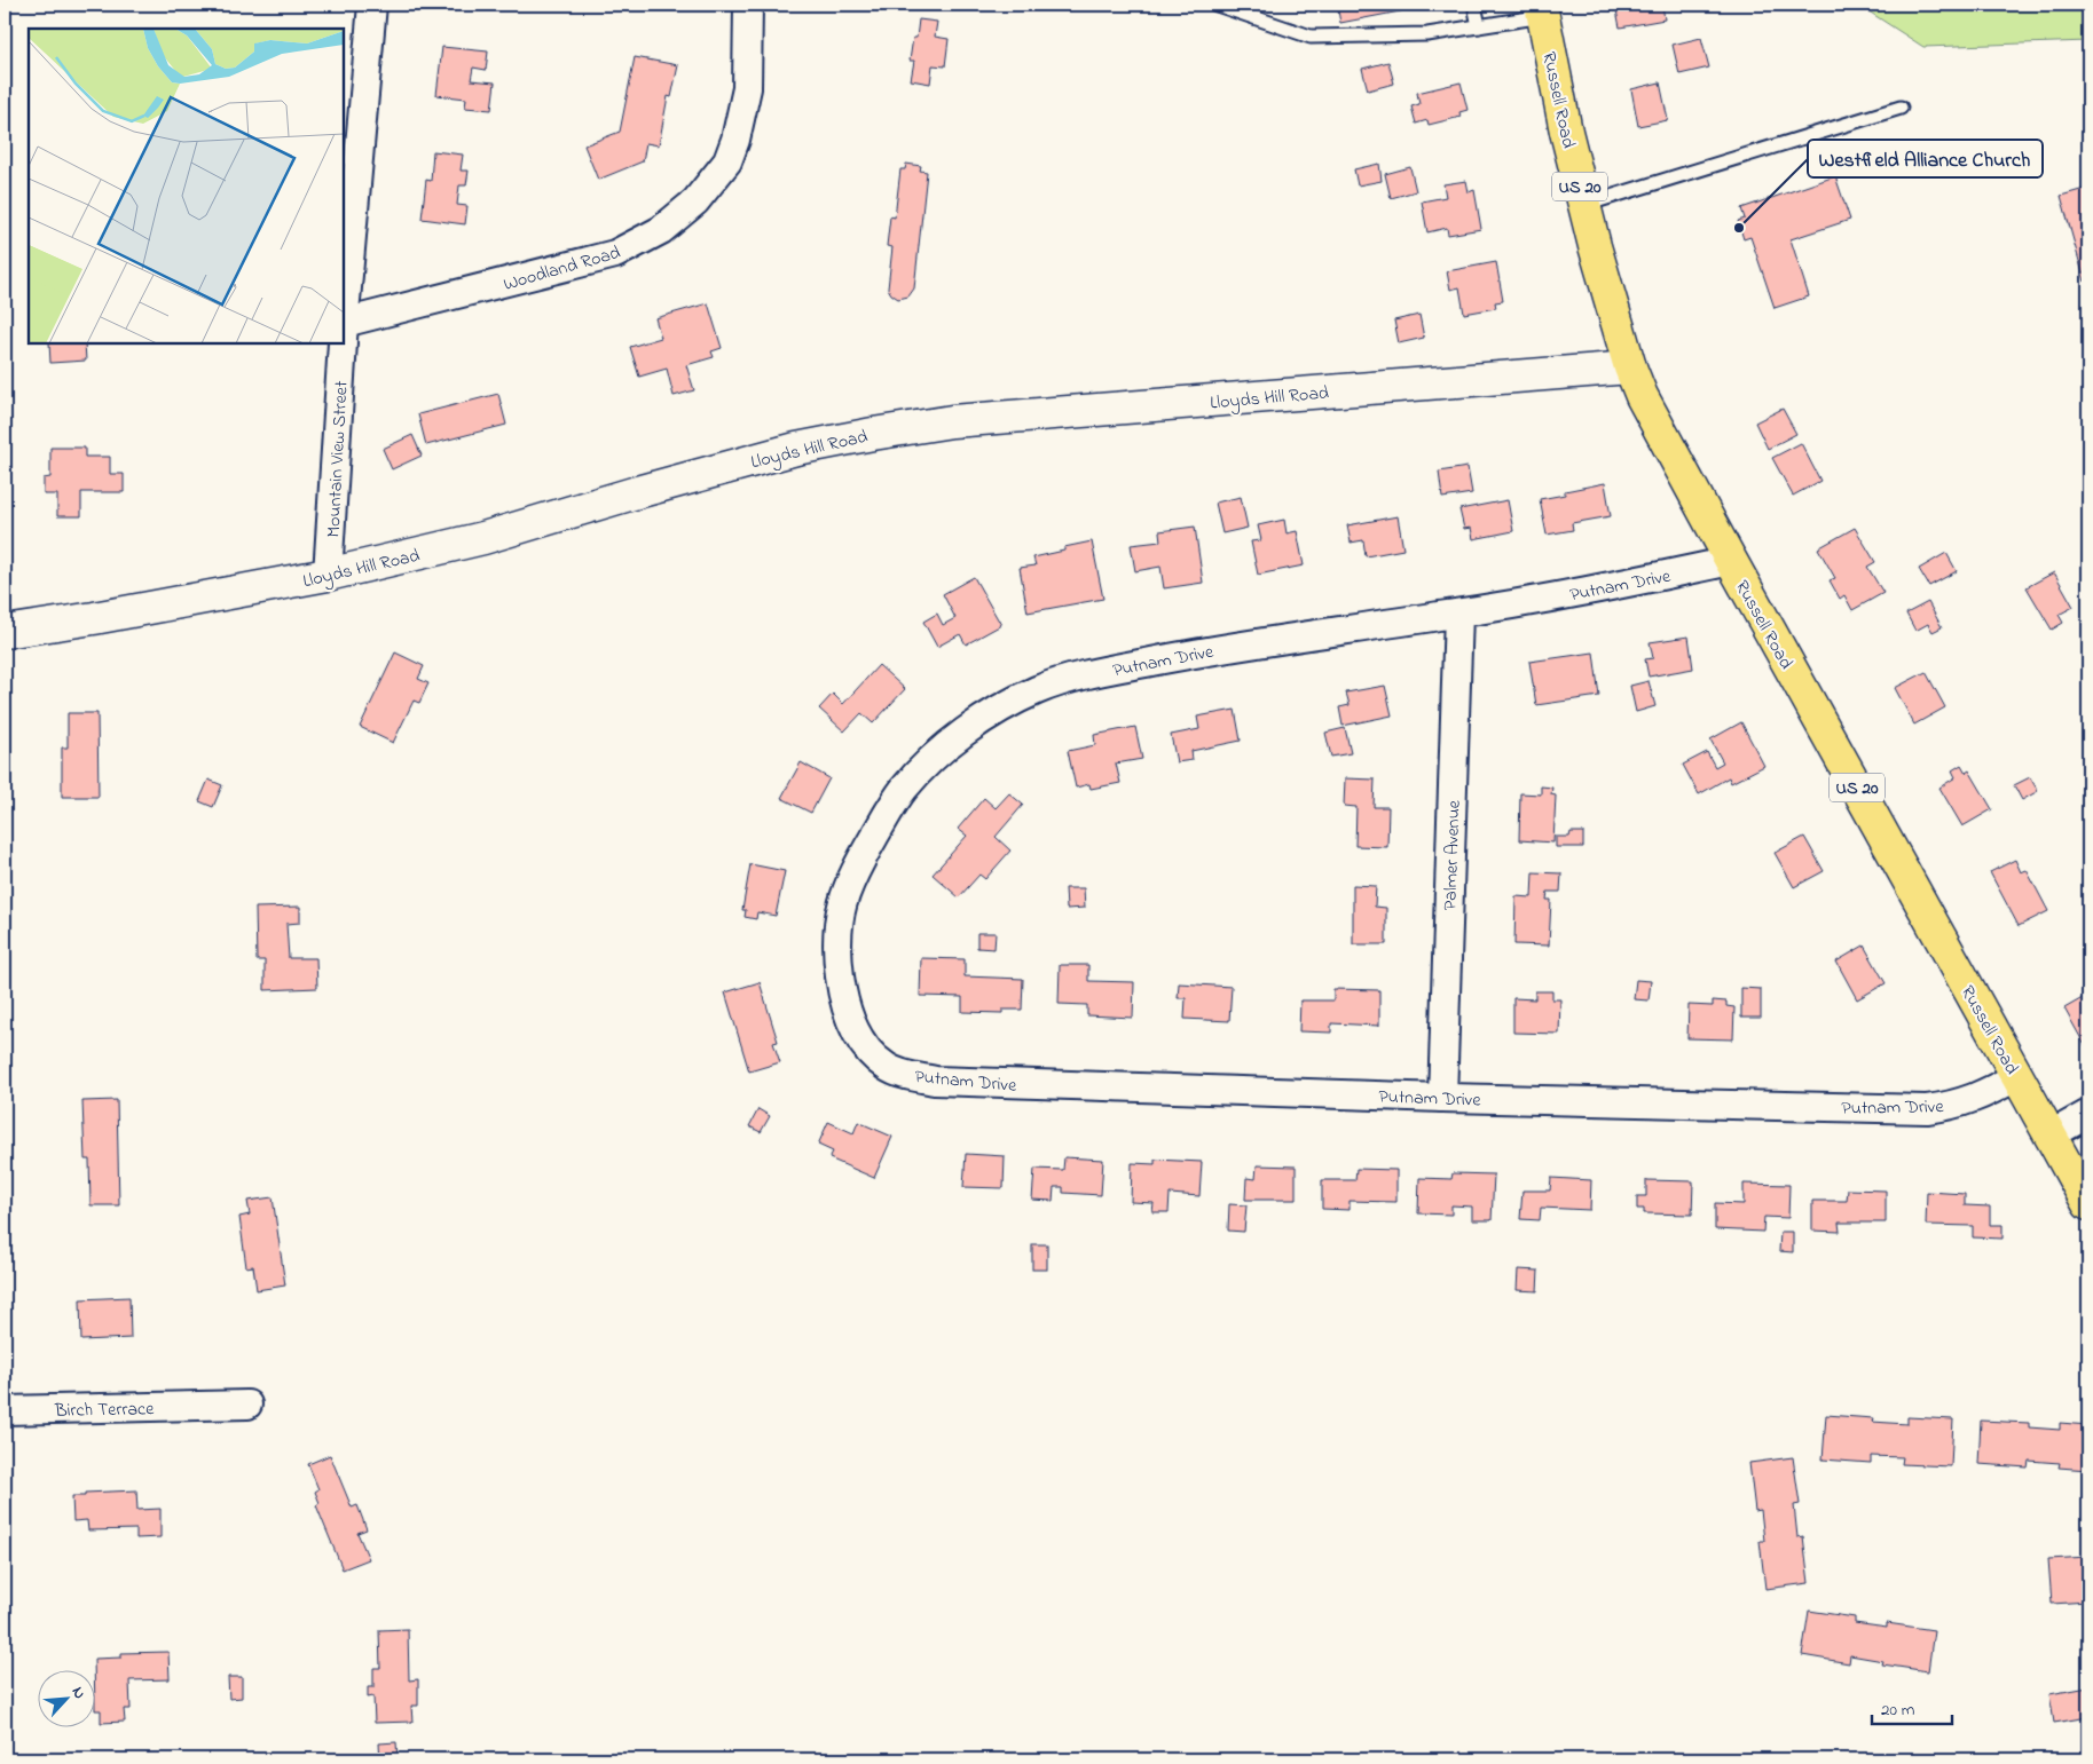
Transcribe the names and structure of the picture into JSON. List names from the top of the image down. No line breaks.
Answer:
{"streets":{"main road":["Russell Road","US 20","Lloyds Hill Road"],"street":["Woodland Road","Mountain View Street","Putnam Drive","Palmer Avenue","Birch Terrace"]},"crossings":[["Russell Road","Lloyds Hill Road"],["Russell Road","Putnam Drive"],["Lloyds Hill Road","Mountain View Street"],["Putnam Drive","Palmer Avenue"]],"places":["Westfield Alliance Church"],"scale_bar":"20 m","north":"top right"}
